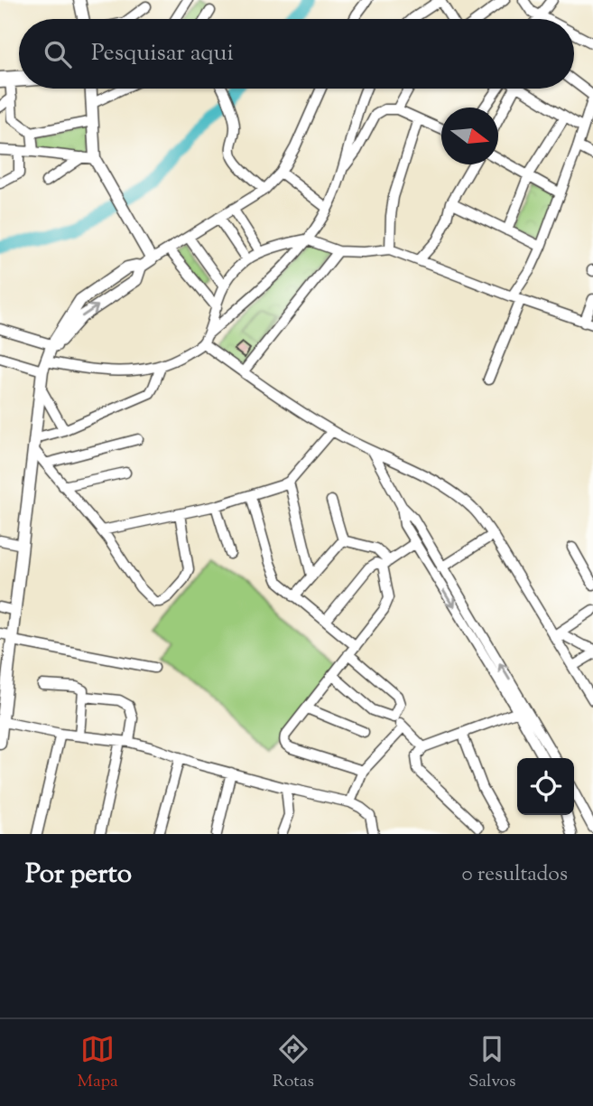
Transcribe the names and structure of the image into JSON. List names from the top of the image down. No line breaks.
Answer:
{"north":"right","page":{"search":"Pesquisar aqui","heading":["Por perto","0 resultados"],"nav":["Mapa","Rotas","Salvos"]}}
